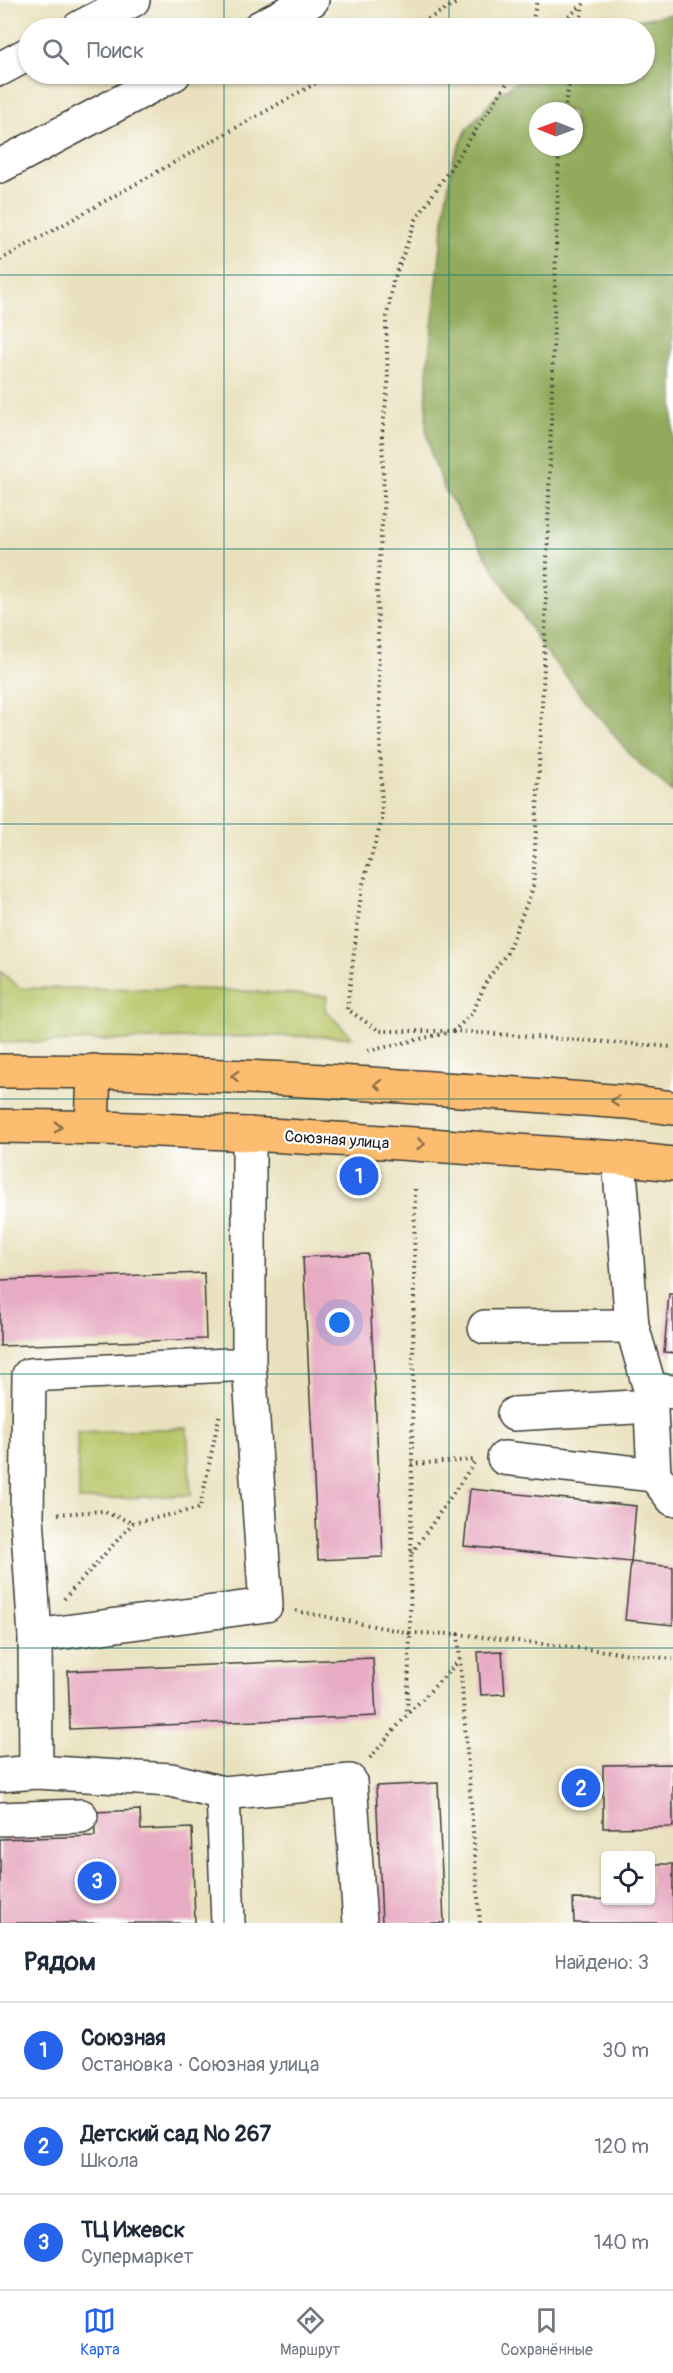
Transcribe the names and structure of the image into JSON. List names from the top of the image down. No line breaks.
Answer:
{"streets":{"main road":["Союзная улица"]},"north":"left","page":{"search":"Поиск","pins":["1","2","3"],"heading":["Рядом","Найдено: 3"],"list":[{"mark":"1","name":"Союзная","note":"Остановка · Союзная улица","value":"30 m"},{"mark":"2","name":"Детский сад № 267","note":"Школа","value":"120 m"},{"mark":"3","name":"ТЦ Ижевск","note":"Супермаркет","value":"140 m"}],"nav":["Карта","Маршрут","Сохранённые"]}}
